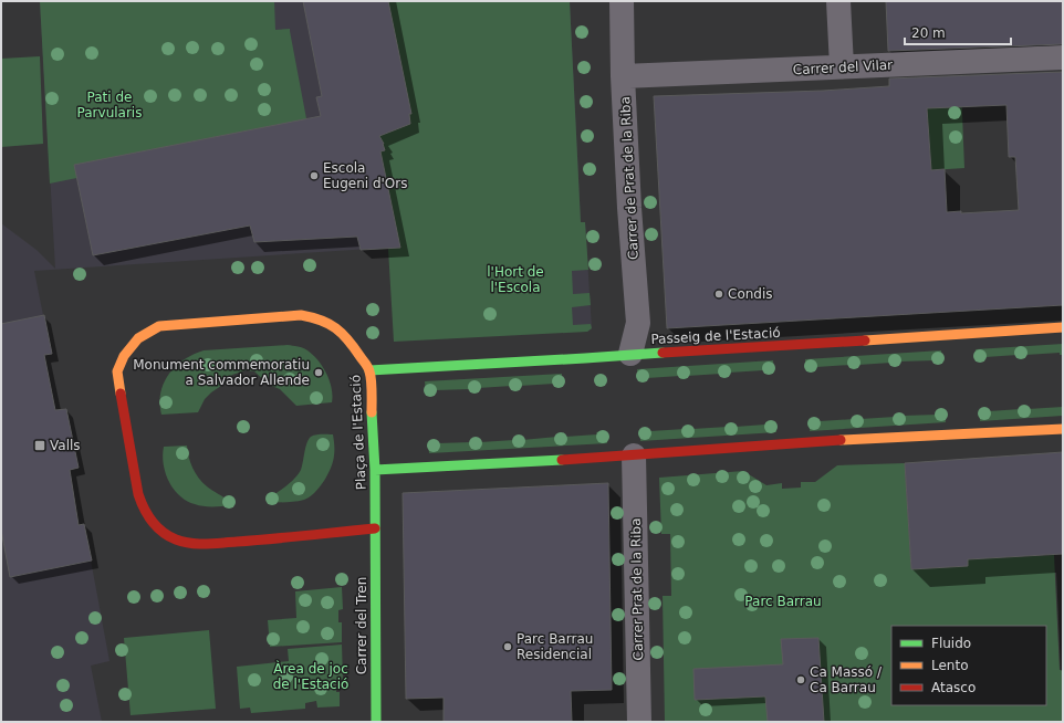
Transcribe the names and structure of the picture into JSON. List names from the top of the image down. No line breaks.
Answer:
{"streets":{"street":["Carrer del Vilar","Carrer de Prat de la Riba","Passeig de l'Estació","Plaça de l'Estació","Carrer Prat de la Riba","Carrer del Tren"]},"crossings":[["Carrer del Vilar","Carrer de Prat de la Riba"],["Carrer de Prat de la Riba","Passeig de l'Estació"],["Passeig de l'Estació","Plaça de l'Estació"],["Plaça de l'Estació","Carrer del Tren"]],"parks":["Pati de Parvularis","l'Hort de l'Escola","Parc Barrau","Àrea de joc de l'Estació"],"places":{"other":["Escola Eugeni d'Ors","Condis","Monument commemoratiu a Salvador Allende","Parc Barrau Residencial","Ca Massó / Ca Barrau"],"transit":["Valls"]},"legend":["Fluido","Lento","Atasco"],"scale_bar":"20 m"}
